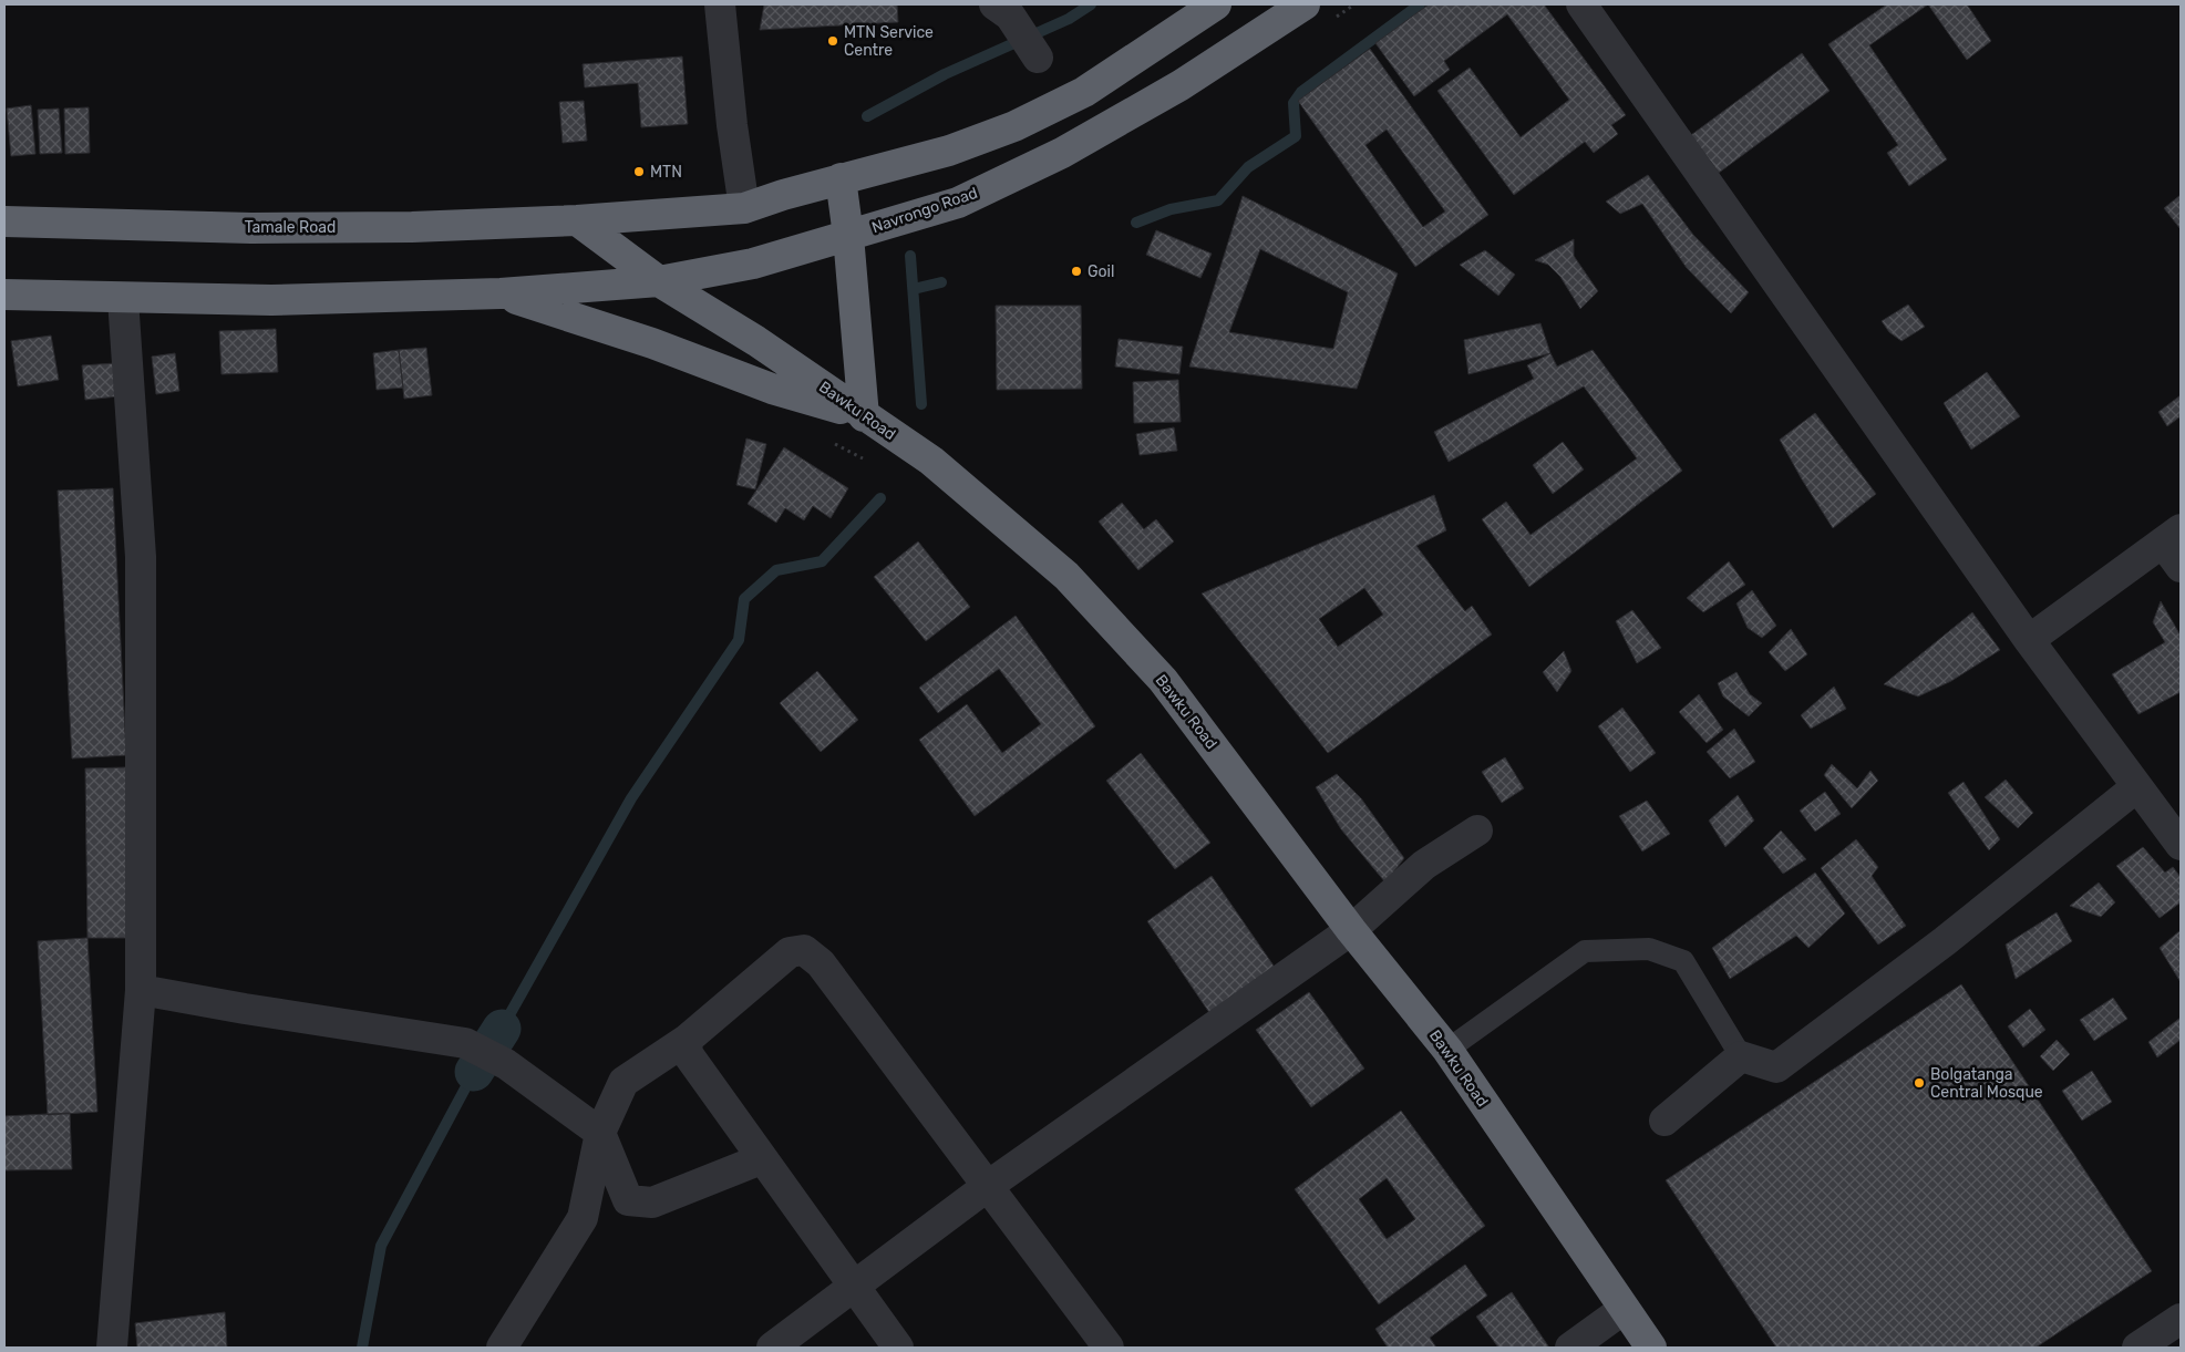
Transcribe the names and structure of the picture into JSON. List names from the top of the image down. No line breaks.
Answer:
{"streets":{"highway":["Navrongo Road","Tamale Road","Bawku Road"]},"crossings":[["Navrongo Road","Bawku Road"],["Tamale Road","Bawku Road"]],"places":["MTN Service Centre","MTN","Goil","Bolgatanga Central Mosque"]}
